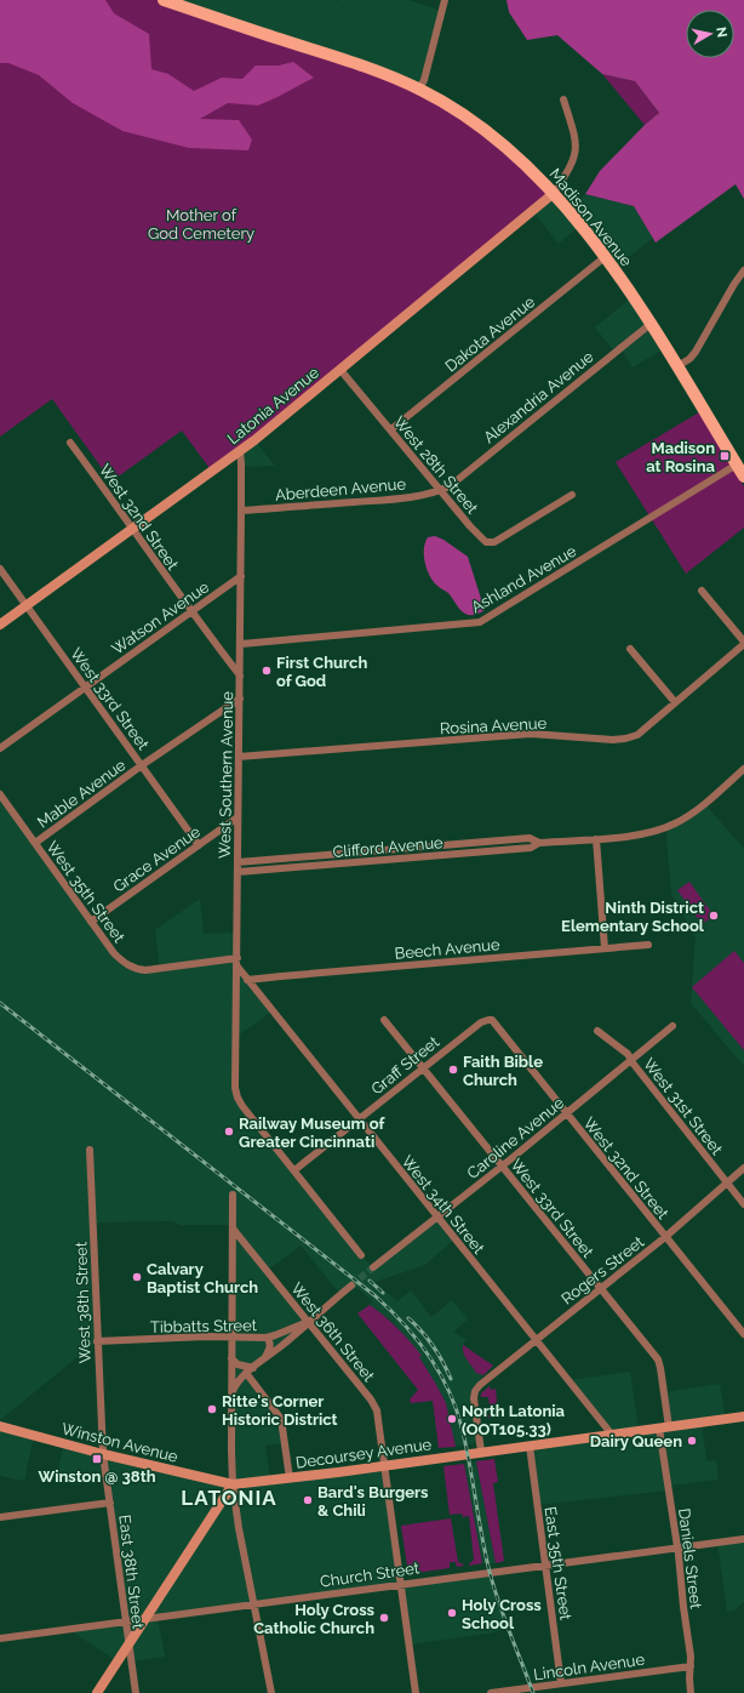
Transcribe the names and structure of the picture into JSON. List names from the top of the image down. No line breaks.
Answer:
{"streets":{"main road":["Madison Avenue","Latonia Avenue","Winston Avenue","Decoursey Avenue"],"street":["Dakota Avenue","Alexandria Avenue","West 28th Street","Aberdeen Avenue","West 32nd Street","Ashland Avenue","Watson Avenue","West 33rd Street","Rosina Avenue","West Southern Avenue","Mable Avenue","Clifford Avenue","Grace Avenue","West 35th Street","Beech Avenue","Graff Street","West 31st Street","Caroline Avenue","West 34th Street","Rogers Street","West 38th Street","Tibbatts Street","West 36th Street","Daniels Street","East 35th Street","East 38th Street","Church Street","Lincoln Avenue"]},"crossings":[["Madison Avenue","Dakota Avenue"],["Madison Avenue","Alexandria Avenue"],["Madison Avenue","Latonia Avenue"],["Madison Avenue","Ashland Avenue"],["Dakota Avenue","West 28th Street"],["Alexandria Avenue","West 28th Street"],["Alexandria Avenue","Aberdeen Avenue"],["Latonia Avenue","West 28th Street"],["Latonia Avenue","West 32nd Street"],["Latonia Avenue","West 33rd Street"],["Latonia Avenue","West Southern Avenue"],["West 28th Street","Aberdeen Avenue"],["Aberdeen Avenue","West Southern Avenue"],["West 32nd Street","Watson Avenue"],["West 32nd Street","West Southern Avenue"],["West 32nd Street","Graff Street"],["West 32nd Street","Caroline Avenue"],["West 32nd Street","Rogers Street"],["Ashland Avenue","West Southern Avenue"],["Watson Avenue","West 33rd Street"],["Watson Avenue","West Southern Avenue"],["West 33rd Street","Mable Avenue"],["West 33rd Street","Grace Avenue"],["West 33rd Street","Graff Street"],["West 33rd Street","Caroline Avenue"],["West 33rd Street","Rogers Street"],["West 33rd Street","Decoursey Avenue"],["West 33rd Street","Daniels Street"],["Rosina Avenue","West Southern Avenue"],["West Southern Avenue","Mable Avenue"],["West Southern Avenue","Clifford Avenue"],["West Southern Avenue","Grace Avenue"],["West Southern Avenue","West 35th Street"],["West Southern Avenue","Graff Street"],["West Southern Avenue","West 34th Street"],["Mable Avenue","West 35th Street"],["Grace Avenue","West 35th Street"],["Beech Avenue","West 34th Street"],["Graff Street","West 34th Street"],["West 31st Street","Caroline Avenue"],["West 31st Street","Rogers Street"],["Caroline Avenue","West 34th Street"],["West 34th Street","Rogers Street"],["West 34th Street","Decoursey Avenue"],["Rogers Street","Decoursey Avenue"],["West 38th Street","Tibbatts Street"],["West 38th Street","Winston Avenue"],["West 38th Street","East 38th Street"],["Tibbatts Street","West 36th Street"],["West 36th Street","Decoursey Avenue"],["West 36th Street","Church Street"],["Winston Avenue","Decoursey Avenue"],["Winston Avenue","East 38th Street"],["Decoursey Avenue","Daniels Street"],["Decoursey Avenue","East 35th Street"],["Daniels Street","Church Street"],["Daniels Street","Lincoln Avenue"],["East 35th Street","Church Street"],["East 35th Street","Lincoln Avenue"],["East 38th Street","Church Street"]],"districts":["LATONIA"],"parks":["Mother of God Cemetery"],"places":{"transit":["Madison at Rosina","Winston @ 38th"],"other":["First Church of God","Ninth District Elementary School","Faith Bible Church","Railway Museum of Greater Cincinnati","Calvary Baptist Church","Ritte's Corner Historic District","North Latonia (OOT105.33)","Dairy Queen","Bard's Burgers & Chili","Holy Cross School","Holy Cross Catholic Church"]},"north":"right"}
